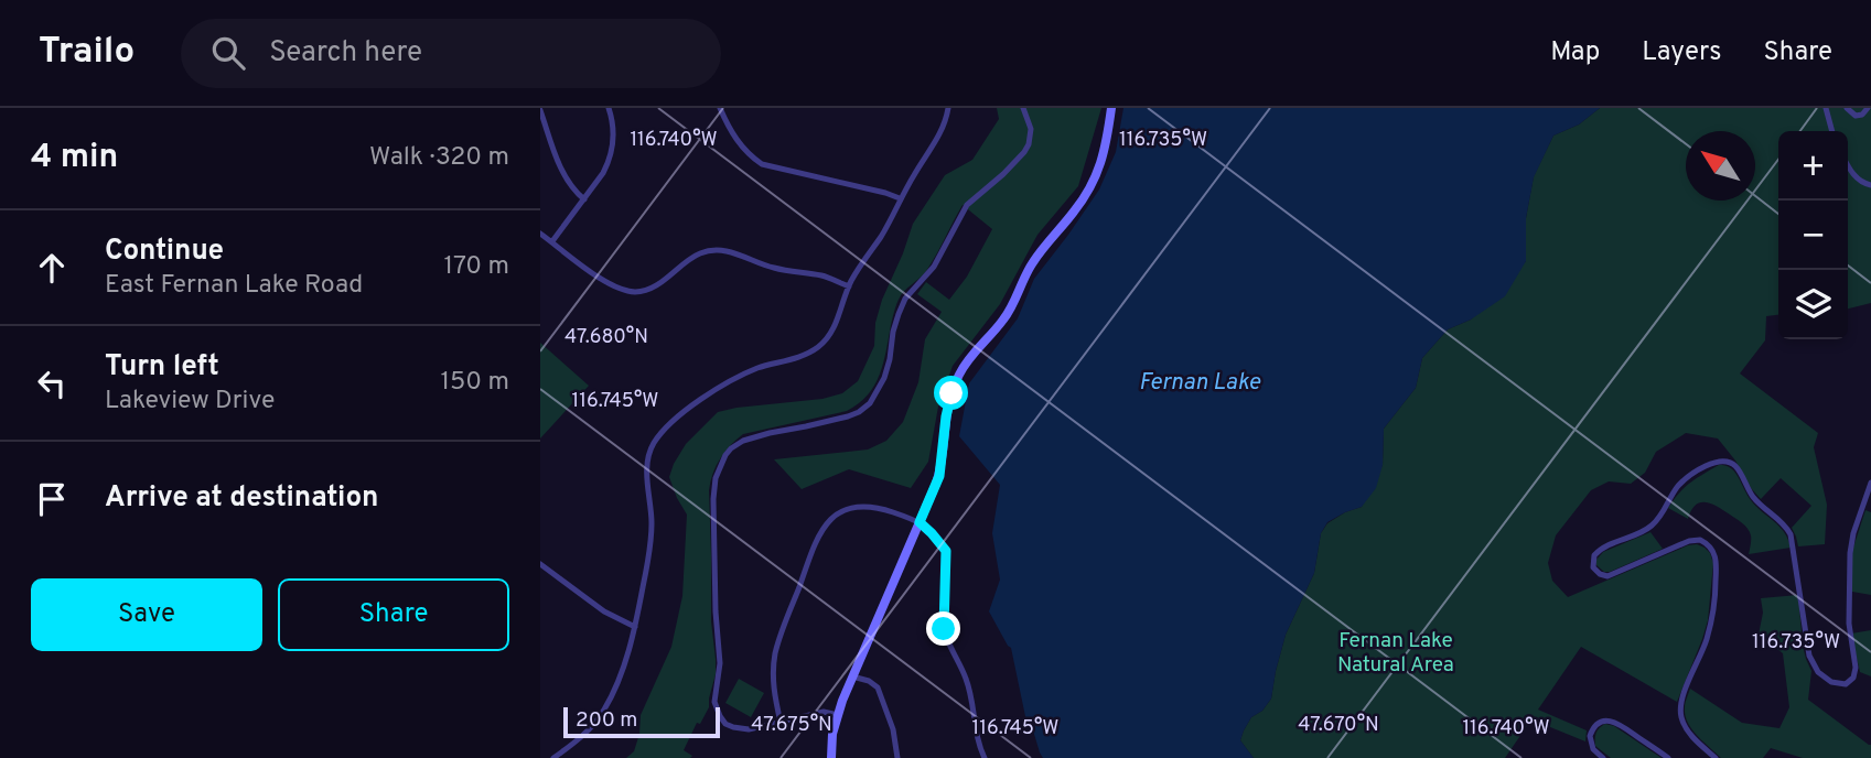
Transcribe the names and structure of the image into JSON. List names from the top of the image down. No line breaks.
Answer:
{"water":["Fernan Lake"],"parks":["Fernan Lake Natural Area"],"scale_bar":"200 m","north":"top left","page":{"header":"Trailo","search":"Search here","nav":["Map","Layers","Share"],"heading":["4 min","Walk · 320 m"],"map_buttons":["+","−"],"list":[["Continue","East Fernan Lake Road","170 m"],["Turn left","Lakeview Drive","150 m"],"Arrive at destination"],"buttons":["Save","Share"],"scale":"200 m"},"coordinates":["116.740°W","116.735°W","47.680°N","116.745°W","47.675°N","47.670°N"]}
